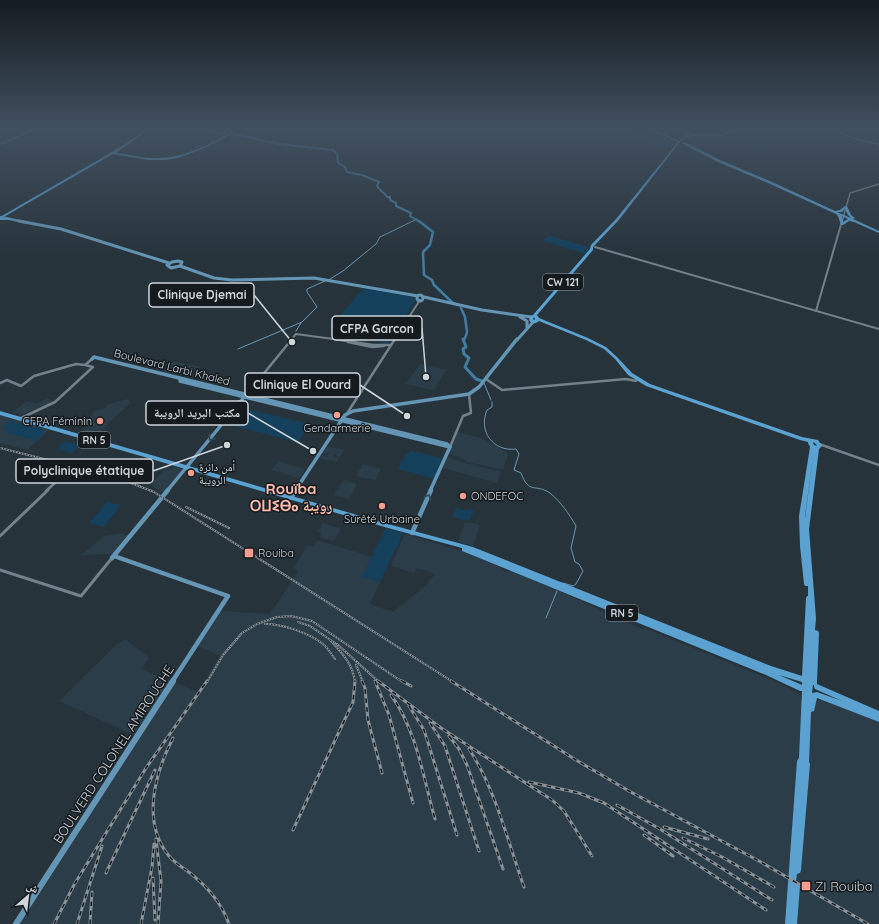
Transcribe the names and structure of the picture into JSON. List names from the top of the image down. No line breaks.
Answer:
{"streets":{"highway":["RN 5"],"main road":["Boulevard Larbi Khaled","BOULVERD COLONEL AMIROUCHE"]},"districts":["Rouïba ⵔⵡⵉⴱⴰ رويبة"],"places":{"other":["Clinique Djemai","CFPA Garcon","Gendarmerie","Clinique El Ouard","CFPA Féminin","Polyclinique étatique","مكتب البريد الرويبة","أمن دائرة الرويبة","ONDEFOC","Surêté Urbaine"],"transit":["Rouiba","ZI Rouiba"]},"north":"top right"}
